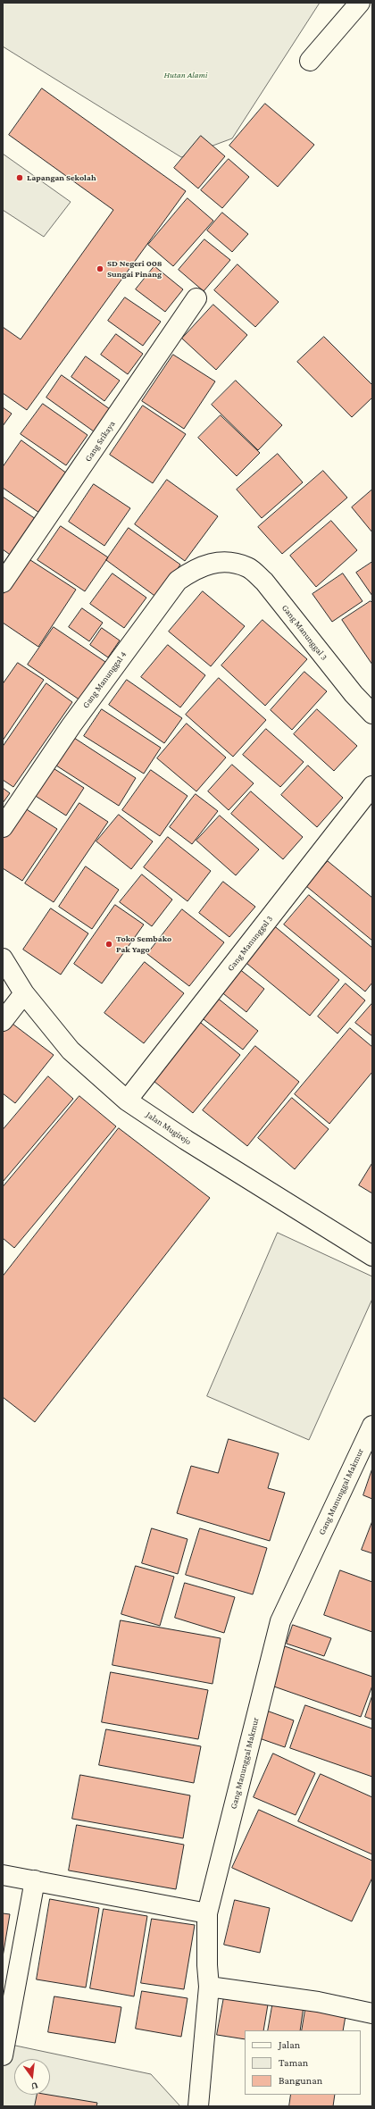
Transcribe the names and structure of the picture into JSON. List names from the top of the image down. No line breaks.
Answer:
{"streets":{"street":["Gang Srikaya","Gang Manunggal 3","Gang Manunggal 4","Jalan Mugirejo","Gang Manunggal Makmur"]},"crossings":[["Gang Manunggal 3","Gang Manunggal 4"],["Gang Manunggal 3","Jalan Mugirejo"]],"parks":["Hutan Alami"],"places":["Lapangan Sekolah","SD Negeri 008 Sungai Pinang","Toko Sembako Pak Yago"],"legend":["Jalan","Taman","Bangunan"],"north":"bottom"}
